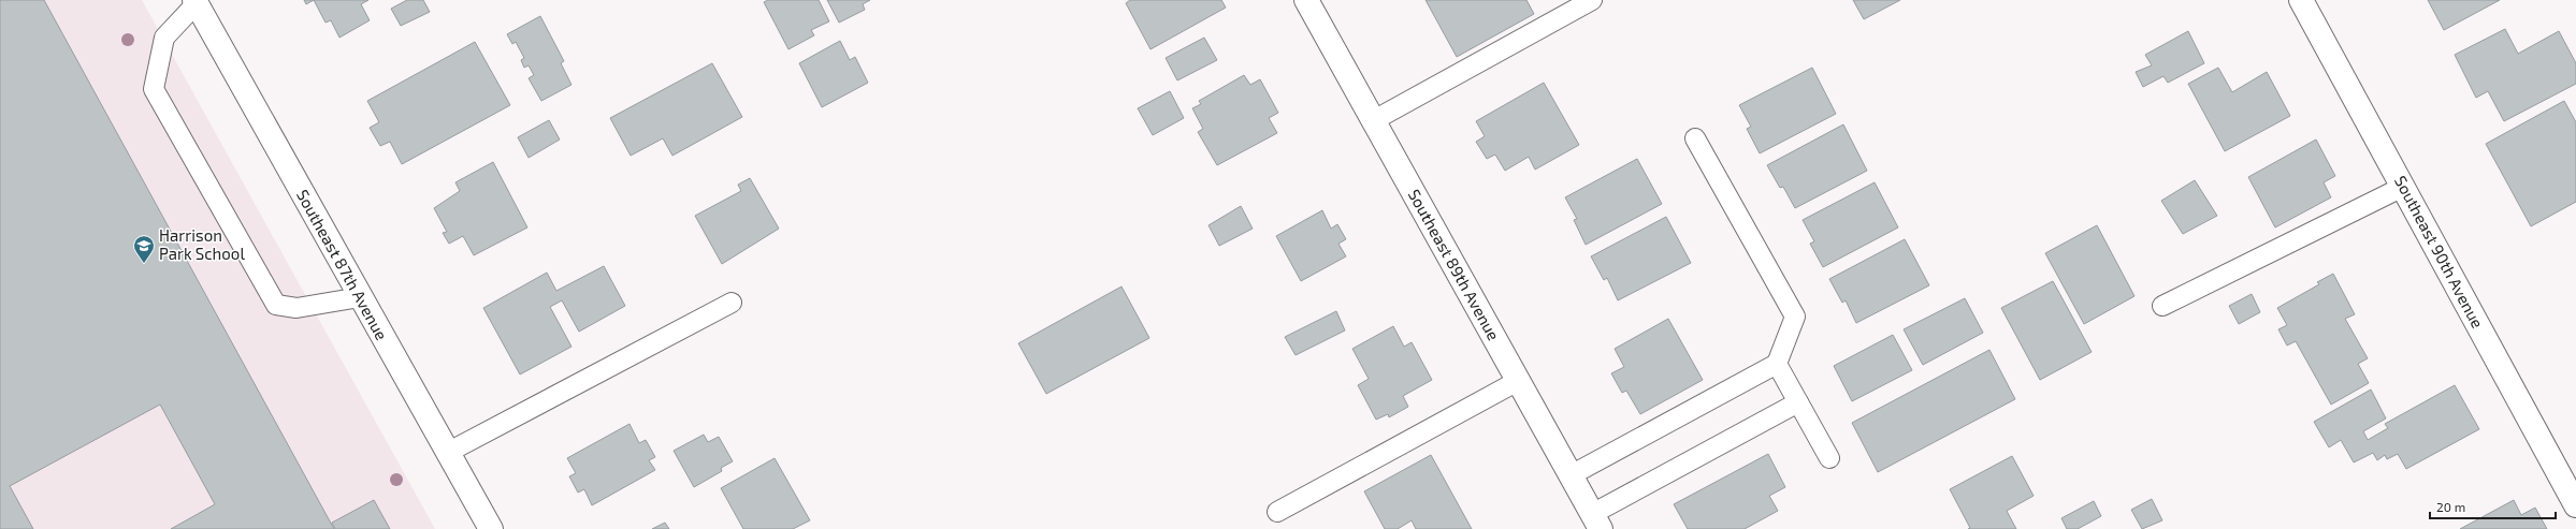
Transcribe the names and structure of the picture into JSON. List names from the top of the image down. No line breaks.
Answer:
{"streets":{"street":["Southeast 90th Avenue","Southeast 87th Avenue","Southeast 89th Avenue"]},"places":{"school or university":["Harrison Park School"]},"scale_bar":"20 m"}
